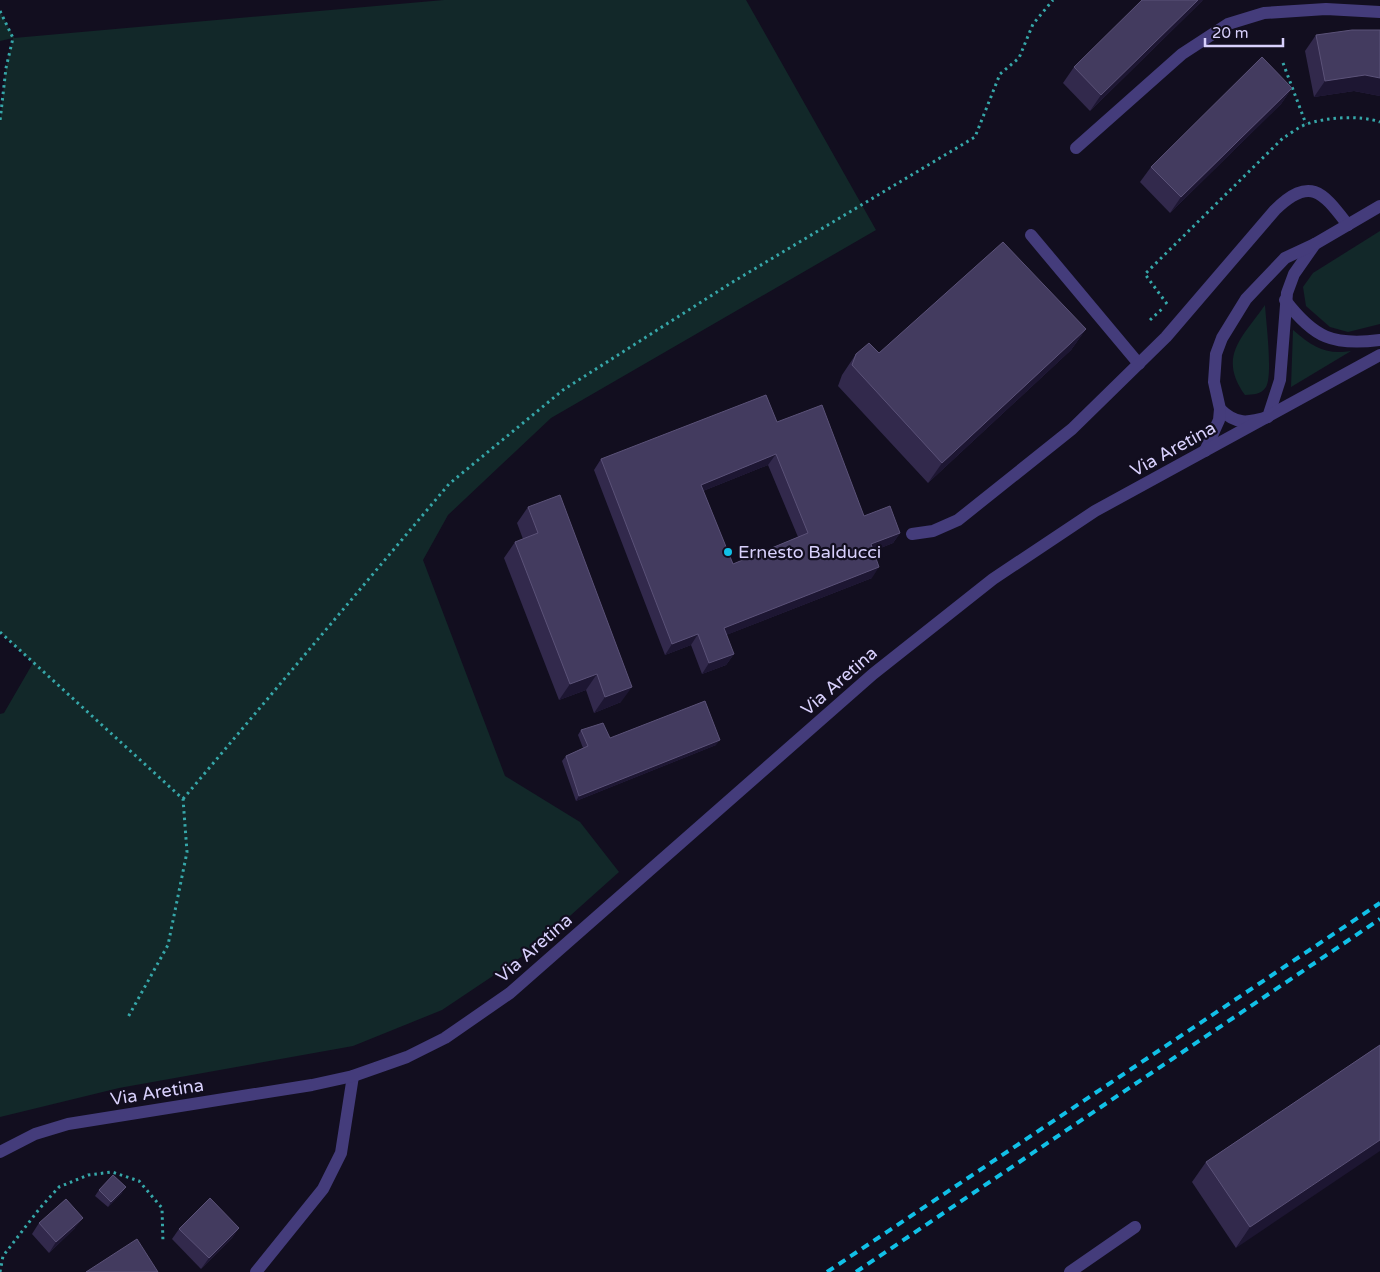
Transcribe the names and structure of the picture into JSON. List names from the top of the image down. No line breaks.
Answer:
{"streets":{"street":["Via Aretina"]},"places":["Ernesto Balducci"],"scale_bar":"20 m"}
